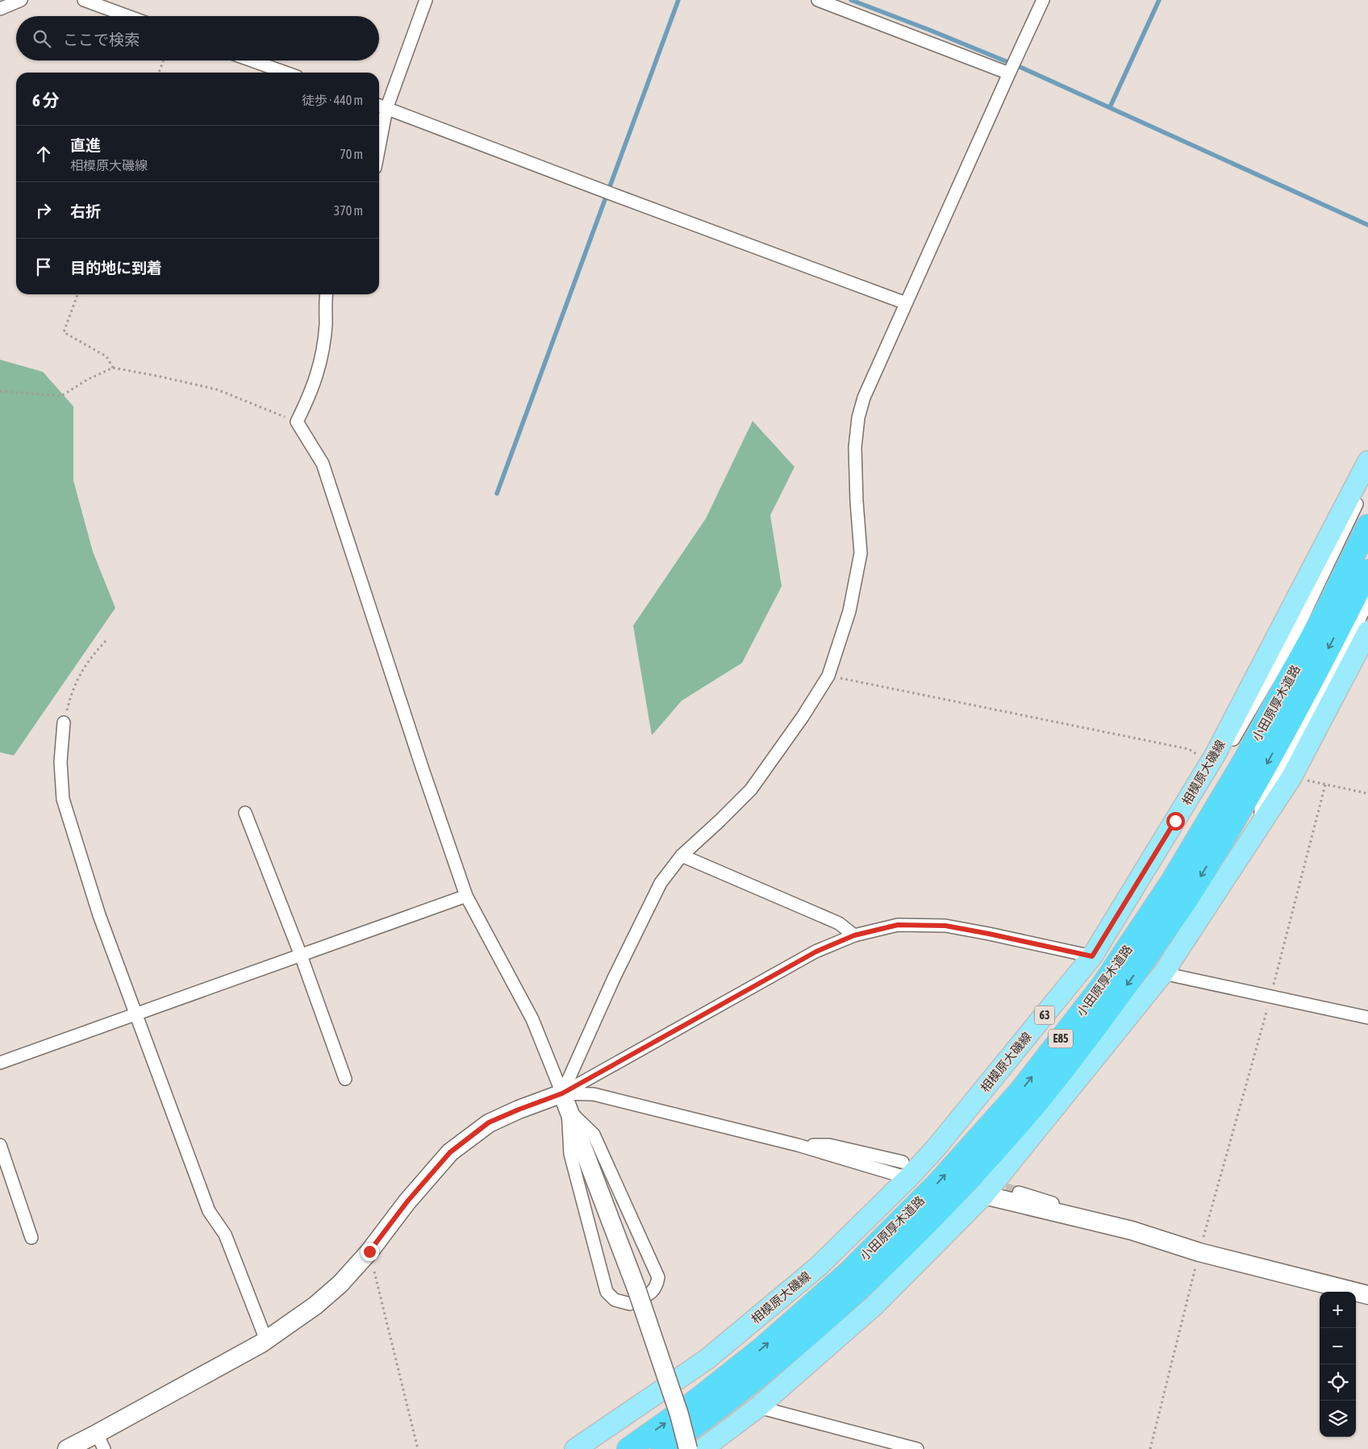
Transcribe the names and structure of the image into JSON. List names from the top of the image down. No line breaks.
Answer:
{"streets":{"highway":["小田原厚木道路","E85"],"main road":["相模原大磯線","63"]},"page":{"search":"ここで検索","heading":["6 分","徒歩 · 440 m"],"list":[["直進","相模原大磯線","70 m"],["右折","370 m"],"目的地に到着"],"map_buttons":["+","−"]}}
